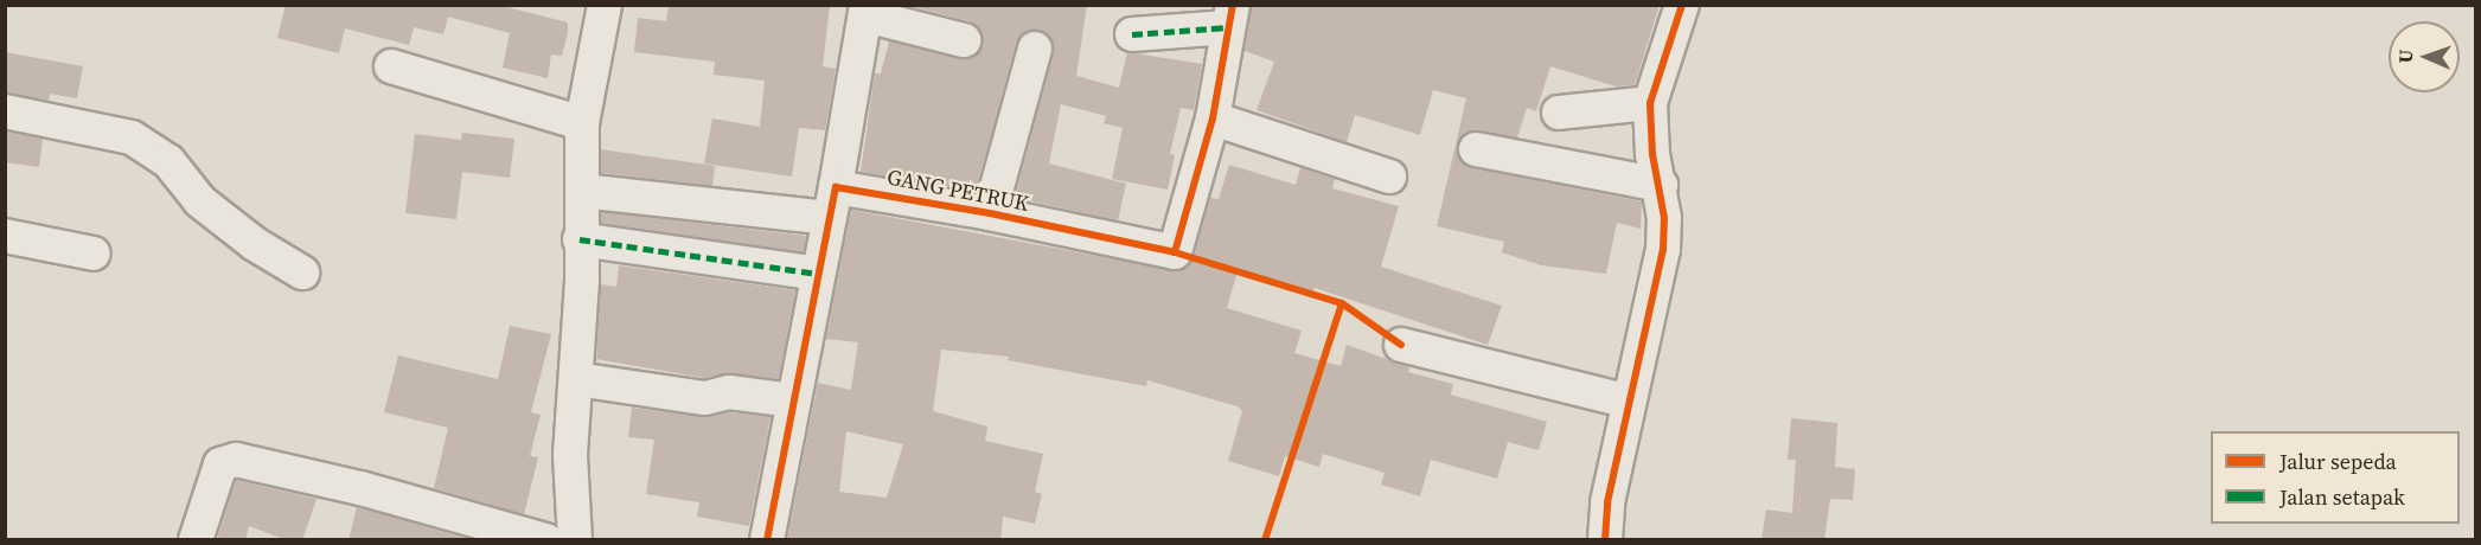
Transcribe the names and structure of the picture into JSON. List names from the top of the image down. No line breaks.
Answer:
{"streets":{"street":["GANG PETRUK"]},"legend":["Jalur sepeda","Jalan setapak"],"north":"left"}
